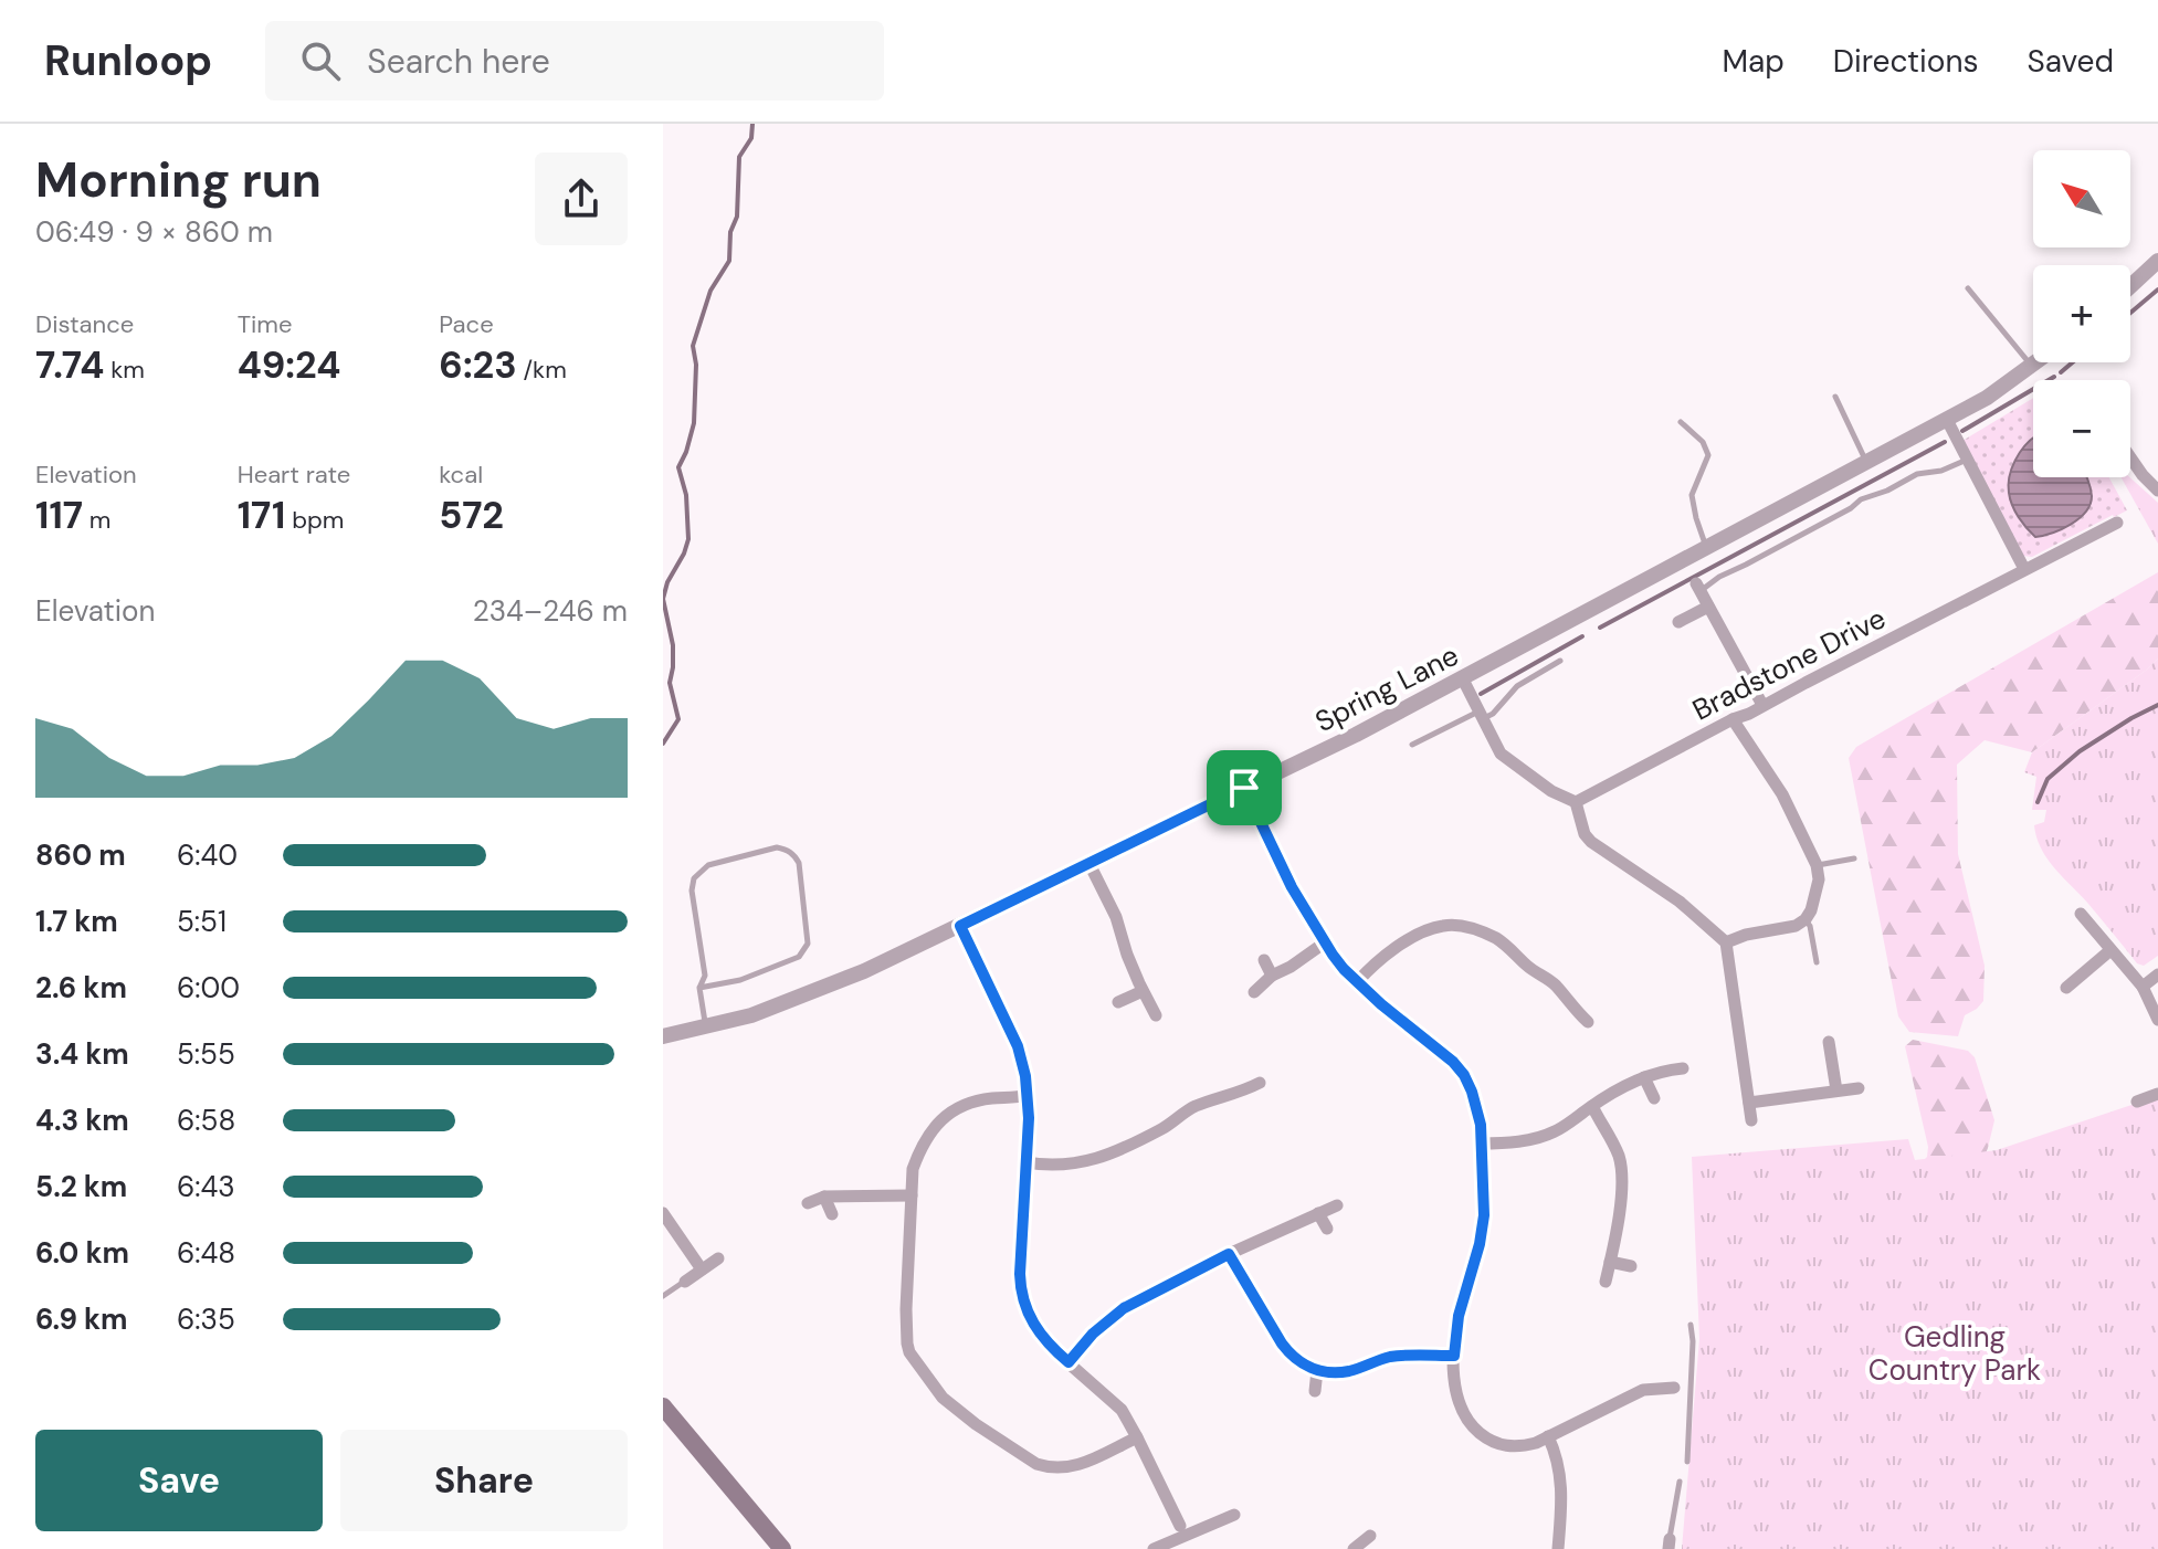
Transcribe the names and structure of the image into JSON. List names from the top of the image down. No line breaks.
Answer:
{"streets":{"street":["Bradstone Drive","Spring Lane"]},"parks":["Gedling Country Park"],"north":"top left","page":{"header":"Runloop","search":"Search here","nav":["Map","Directions","Saved"],"heading":["Morning run","06:49 · 9 × 860 m"],"map_buttons":["+","−"],"stats":[["Distance","7.74 km"],["Time","49:24"],["Pace","6:23 /km"],["Elevation","117 m"],["Heart rate","171 bpm"],["kcal","572"]],"chart":["Elevation","234–246 m"],"list":[{"name":"860 m","note":"6:40"},{"name":"1.7 km","note":"5:51"},{"name":"2.6 km","note":"6:00"},{"name":"3.4 km","note":"5:55"},{"name":"4.3 km","note":"6:58"},{"name":"5.2 km","note":"6:43"},{"name":"6.0 km","note":"6:48"},{"name":"6.9 km","note":"6:35"}],"buttons":["Save","Share"]}}
